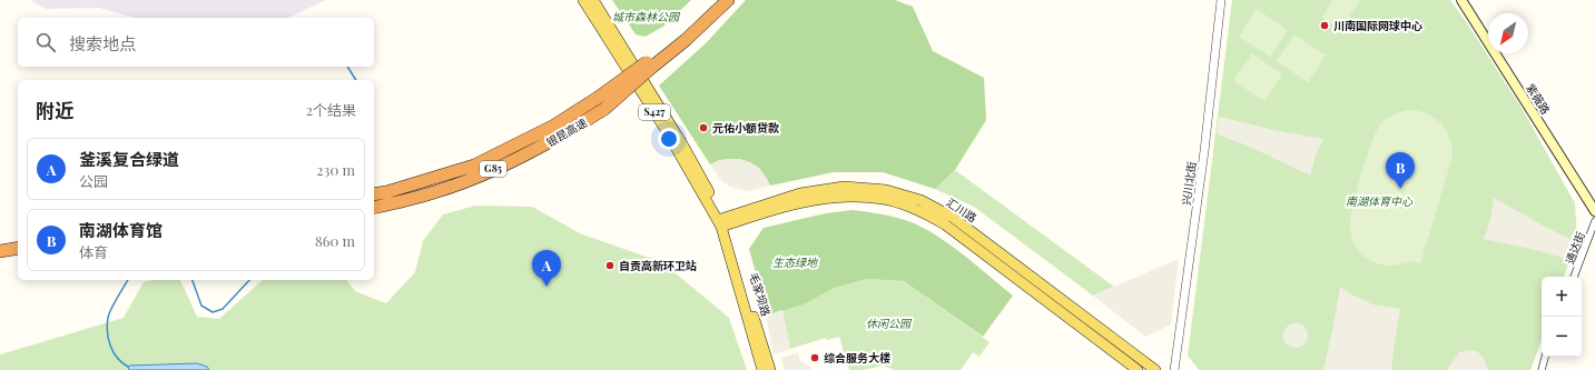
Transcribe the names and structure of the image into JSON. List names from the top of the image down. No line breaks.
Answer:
{"streets":{"highway":["银昆高速","G85"],"main road":["紫薇路","S427","汇川路","毛家坝路"],"street":["兴川北街","通达街"]},"crossings":[["S427","汇川路"],["S427","毛家坝路"],["汇川路","毛家坝路"]],"parks":["城市森林公园","南湖体育中心","生态绿地","休闲公园"],"places":["川南国际网球中心","元佑小额贷款","自贡高新环卫站","综合服务大楼"],"north":"bottom left","page":{"search":"搜索地点","heading":["附近","2个结果"],"list":[{"mark":"A","name":"釜溪复合绿道","note":"公园","value":"230 m"},{"mark":"B","name":"南湖体育馆","note":"体育","value":"860 m"}],"pins":["B","A"],"map_buttons":["+","−"]}}
